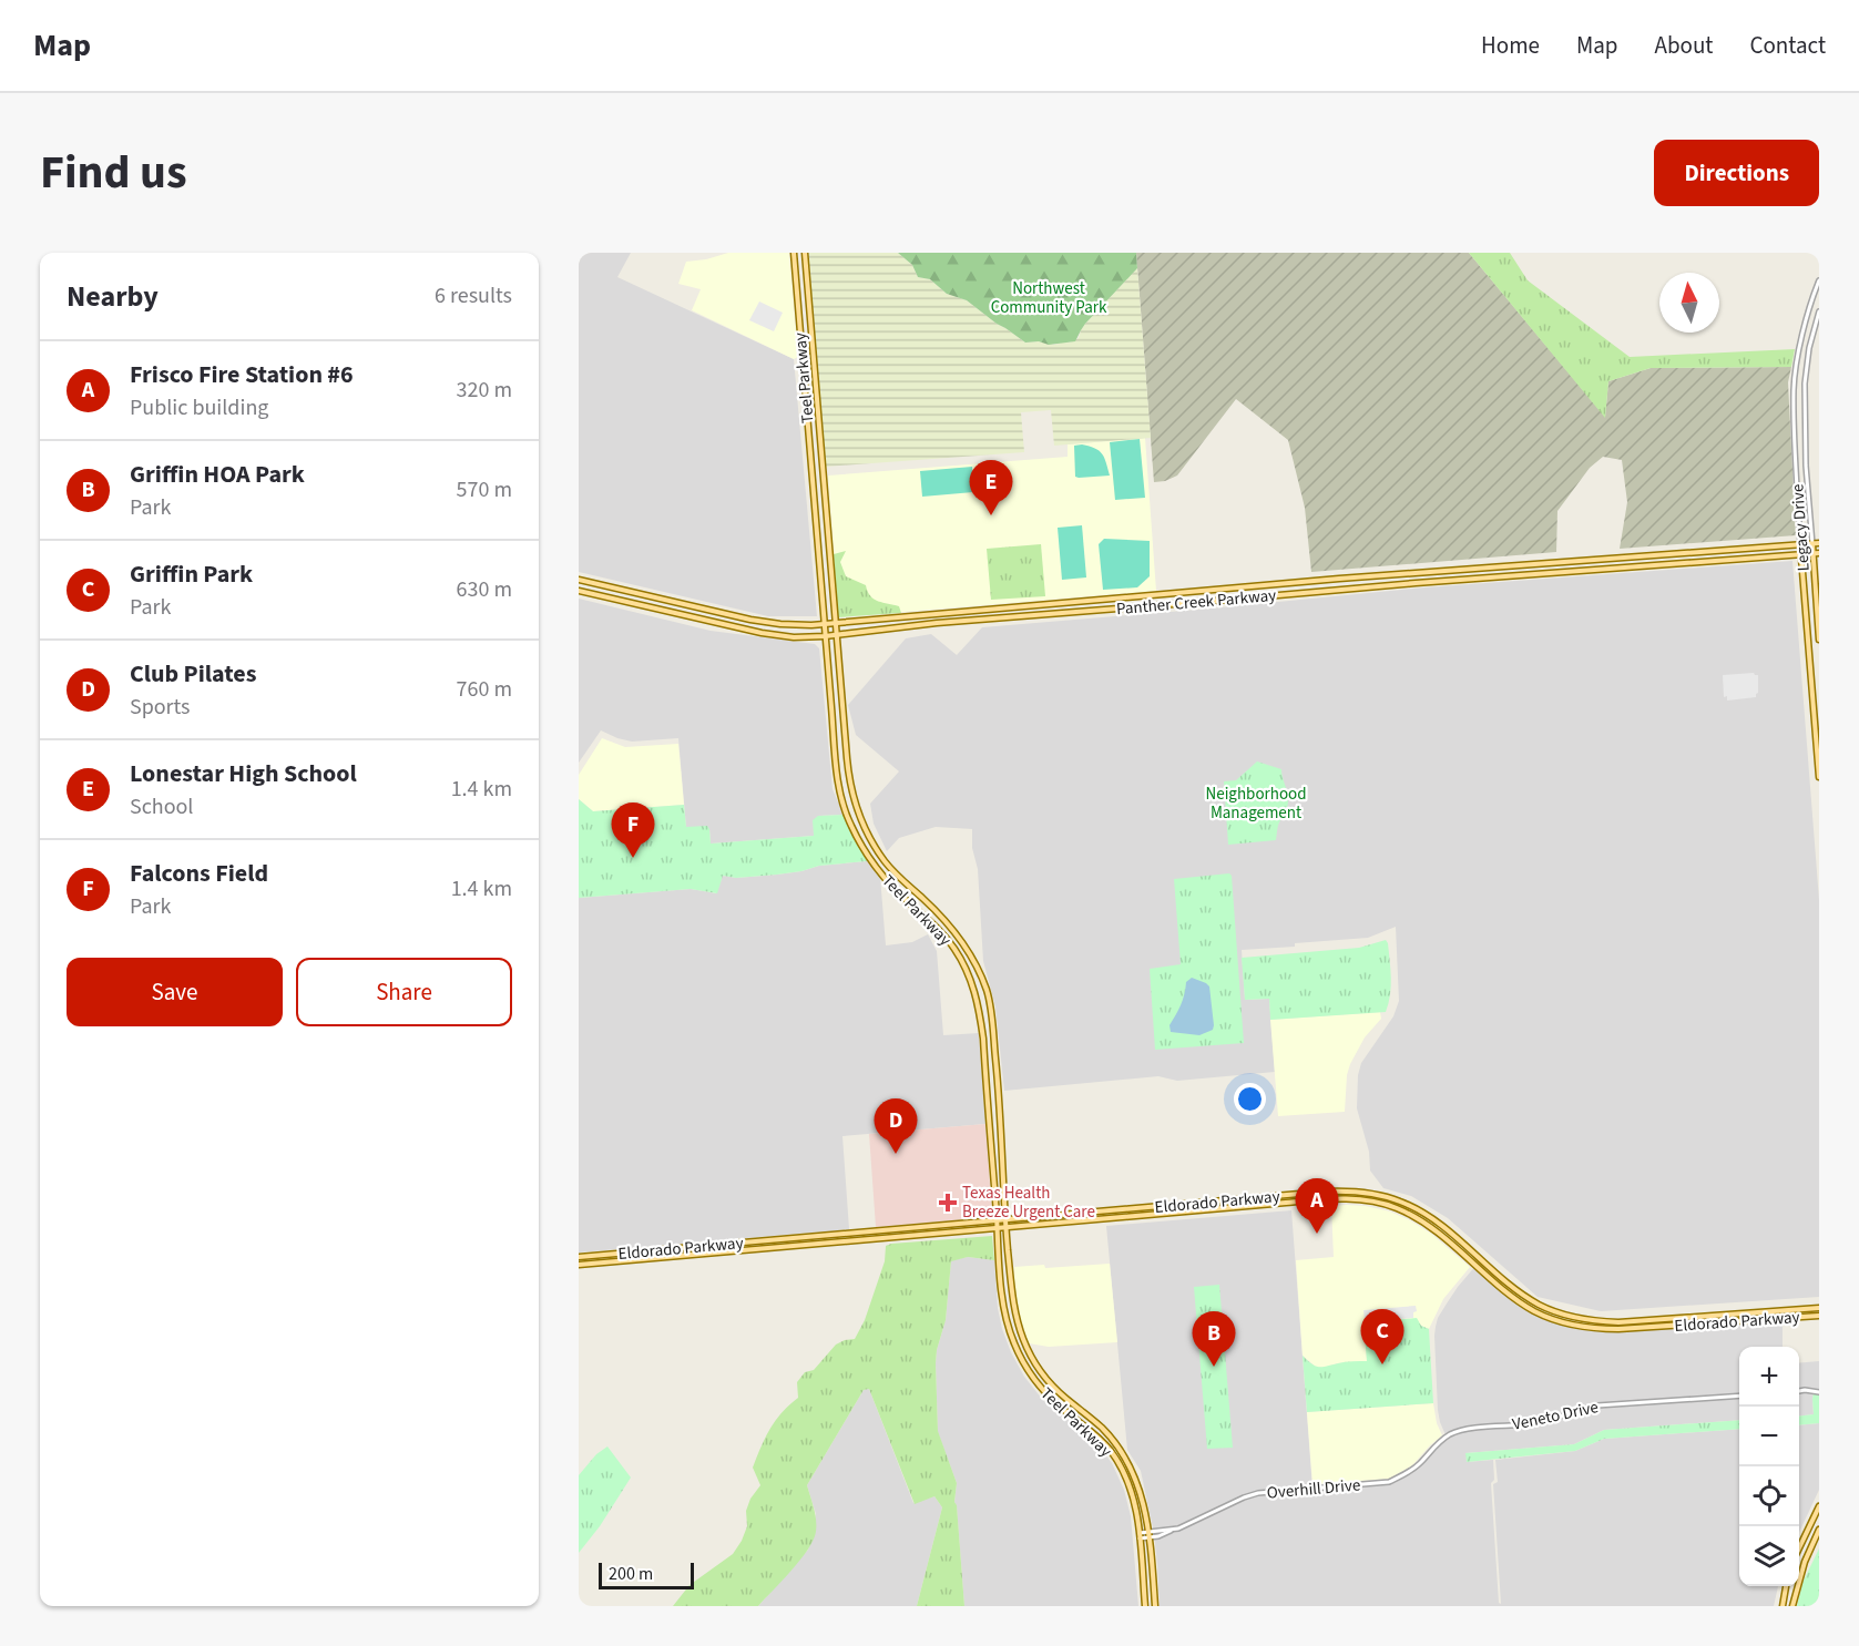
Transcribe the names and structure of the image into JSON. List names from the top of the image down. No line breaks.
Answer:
{"streets":{"main road":["Teel Parkway","Legacy Drive","Panther Creek Parkway","Eldorado Parkway"],"street":["Veneto Drive","Overhill Drive"]},"crossings":[["Teel Parkway","Panther Creek Parkway"],["Teel Parkway","Eldorado Parkway"],["Teel Parkway","Overhill Drive"],["Legacy Drive","Panther Creek Parkway"],["Veneto Drive","Overhill Drive"]],"parks":["Northwest Community Park","Neighborhood Management"],"places":{"health":["Texas Health Breeze Urgent Care"]},"scale_bar":"200 m","north":"top","page":{"header":"Map","nav":["Home","Map","About","Contact"],"title":"Find us","buttons":["Directions",["Save","Share"]],"heading":["Nearby","6 results"],"list":[{"mark":"A","name":"Frisco Fire Station #6","note":"Public building","value":"320 m"},{"mark":"B","name":"Griffin HOA Park","note":"Park","value":"570 m"},{"mark":"C","name":"Griffin Park","note":"Park","value":"630 m"},{"mark":"D","name":"Club Pilates","note":"Sports","value":"760 m"},{"mark":"E","name":"Lonestar High School","note":"School","value":"1.4 km"},{"mark":"F","name":"Falcons Field","note":"Park","value":"1.4 km"}],"pins":["E","F","D","A","C","B"],"map_buttons":["+","−"],"scale":"200 m"}}
